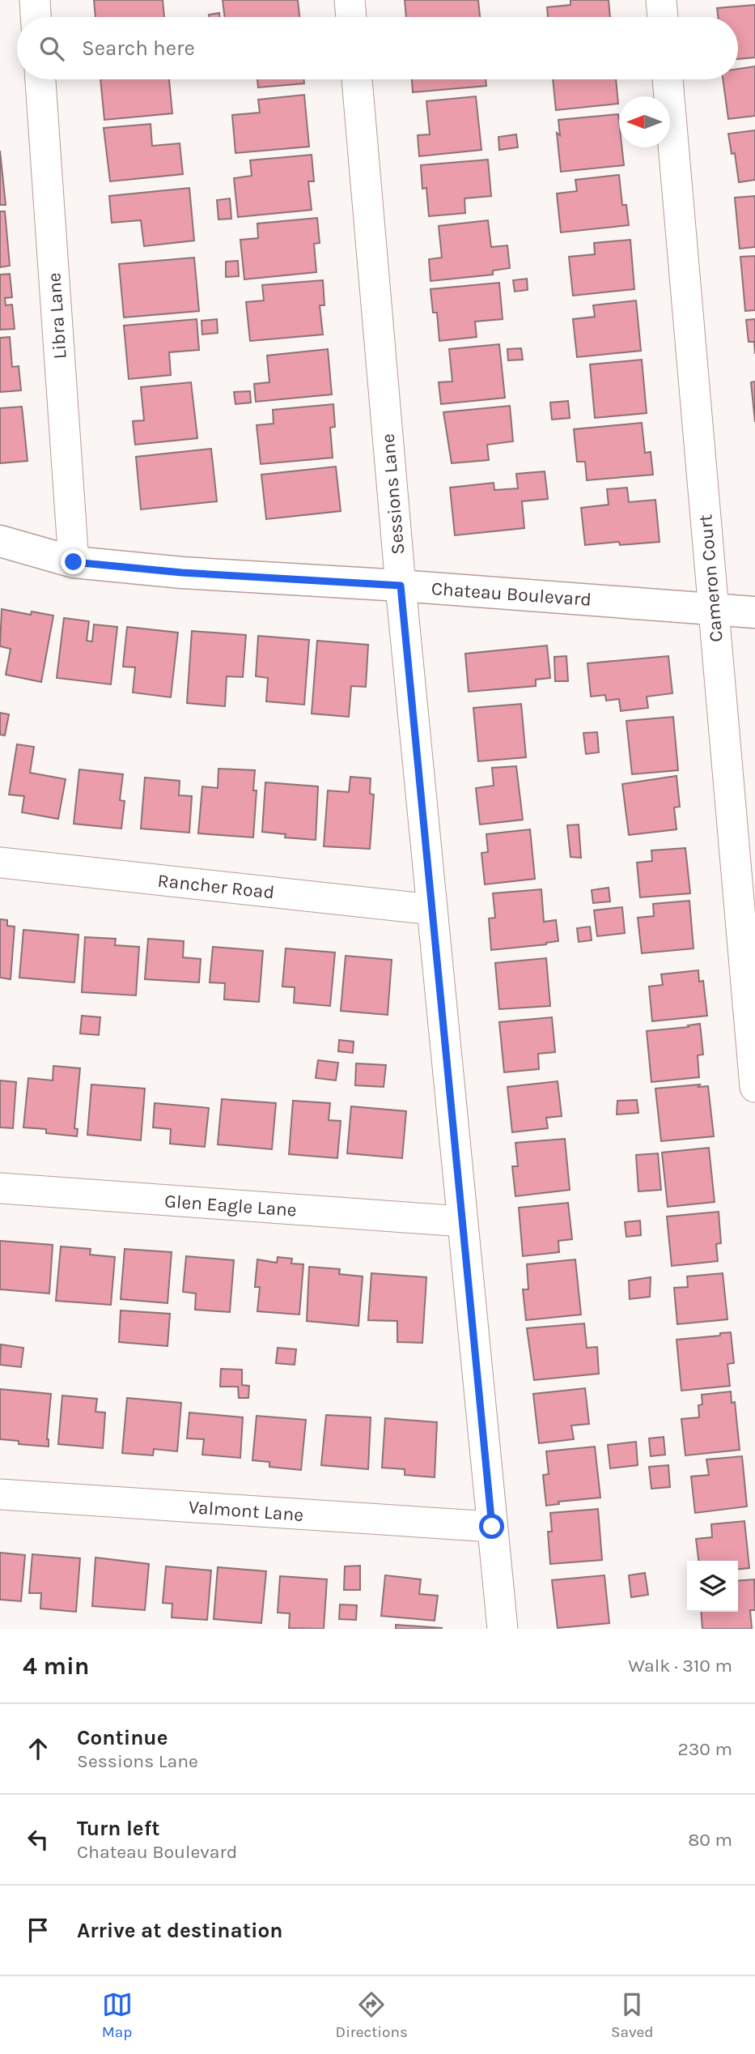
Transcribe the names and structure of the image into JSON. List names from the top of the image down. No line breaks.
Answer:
{"streets":{"street":["Libra Lane","Sessions Lane","Cameron Court","Chateau Boulevard","Rancher Road","Glen Eagle Lane","Valmont Lane"]},"crossings":[["Libra Lane","Chateau Boulevard"],["Sessions Lane","Chateau Boulevard"],["Sessions Lane","Rancher Road"],["Sessions Lane","Glen Eagle Lane"],["Sessions Lane","Valmont Lane"],["Cameron Court","Chateau Boulevard"]],"north":"left","page":{"search":"Search here","heading":["4 min","Walk · 310 m"],"list":[["Continue","Sessions Lane","230 m"],["Turn left","Chateau Boulevard","80 m"],"Arrive at destination"],"nav":["Map","Directions","Saved"]}}
